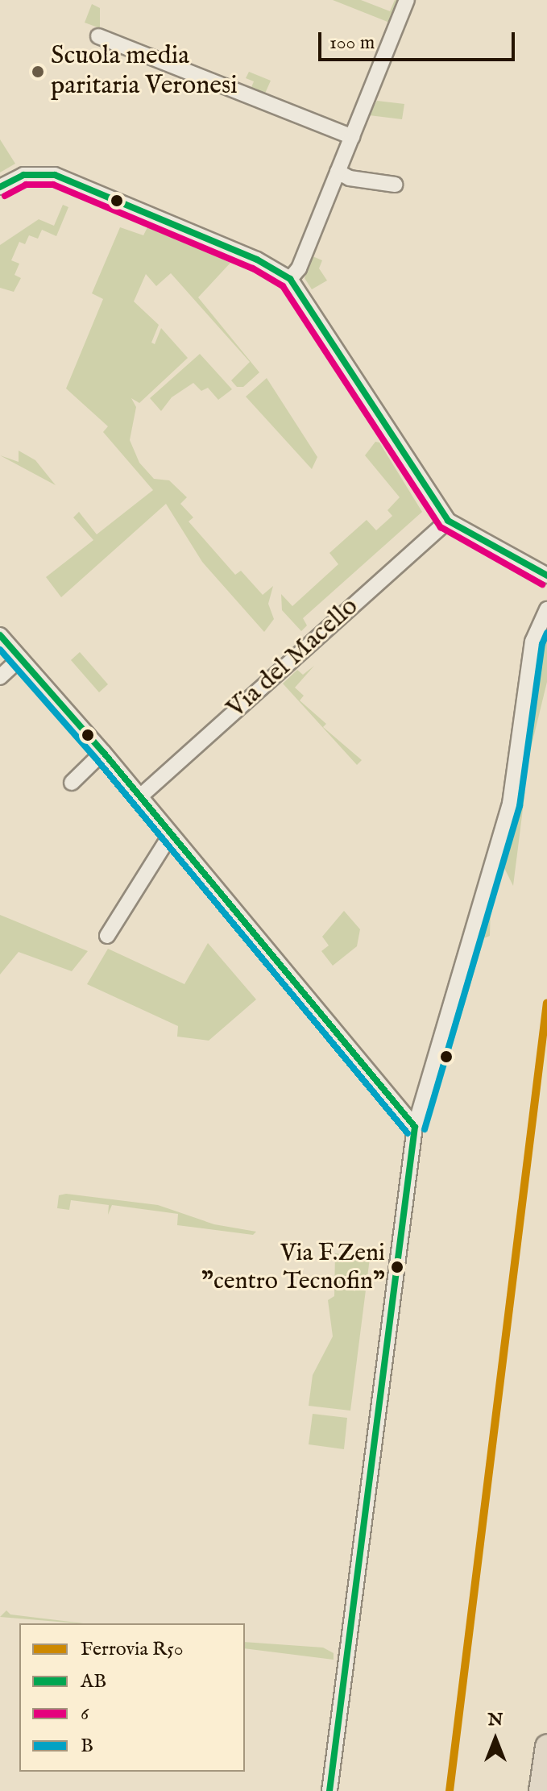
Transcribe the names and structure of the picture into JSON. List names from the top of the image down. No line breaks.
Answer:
{"streets":{"street":["Via del Macello"]},"places":["Scuola media paritaria Veronesi","Via F.Zeni \"centro Tecnofin\""],"lines":["transit line AB","transit line 6","transit line B","rail line R50"],"legend":["Ferrovia R50","AB","6","B"],"scale_bar":"100 m","north":"top"}
